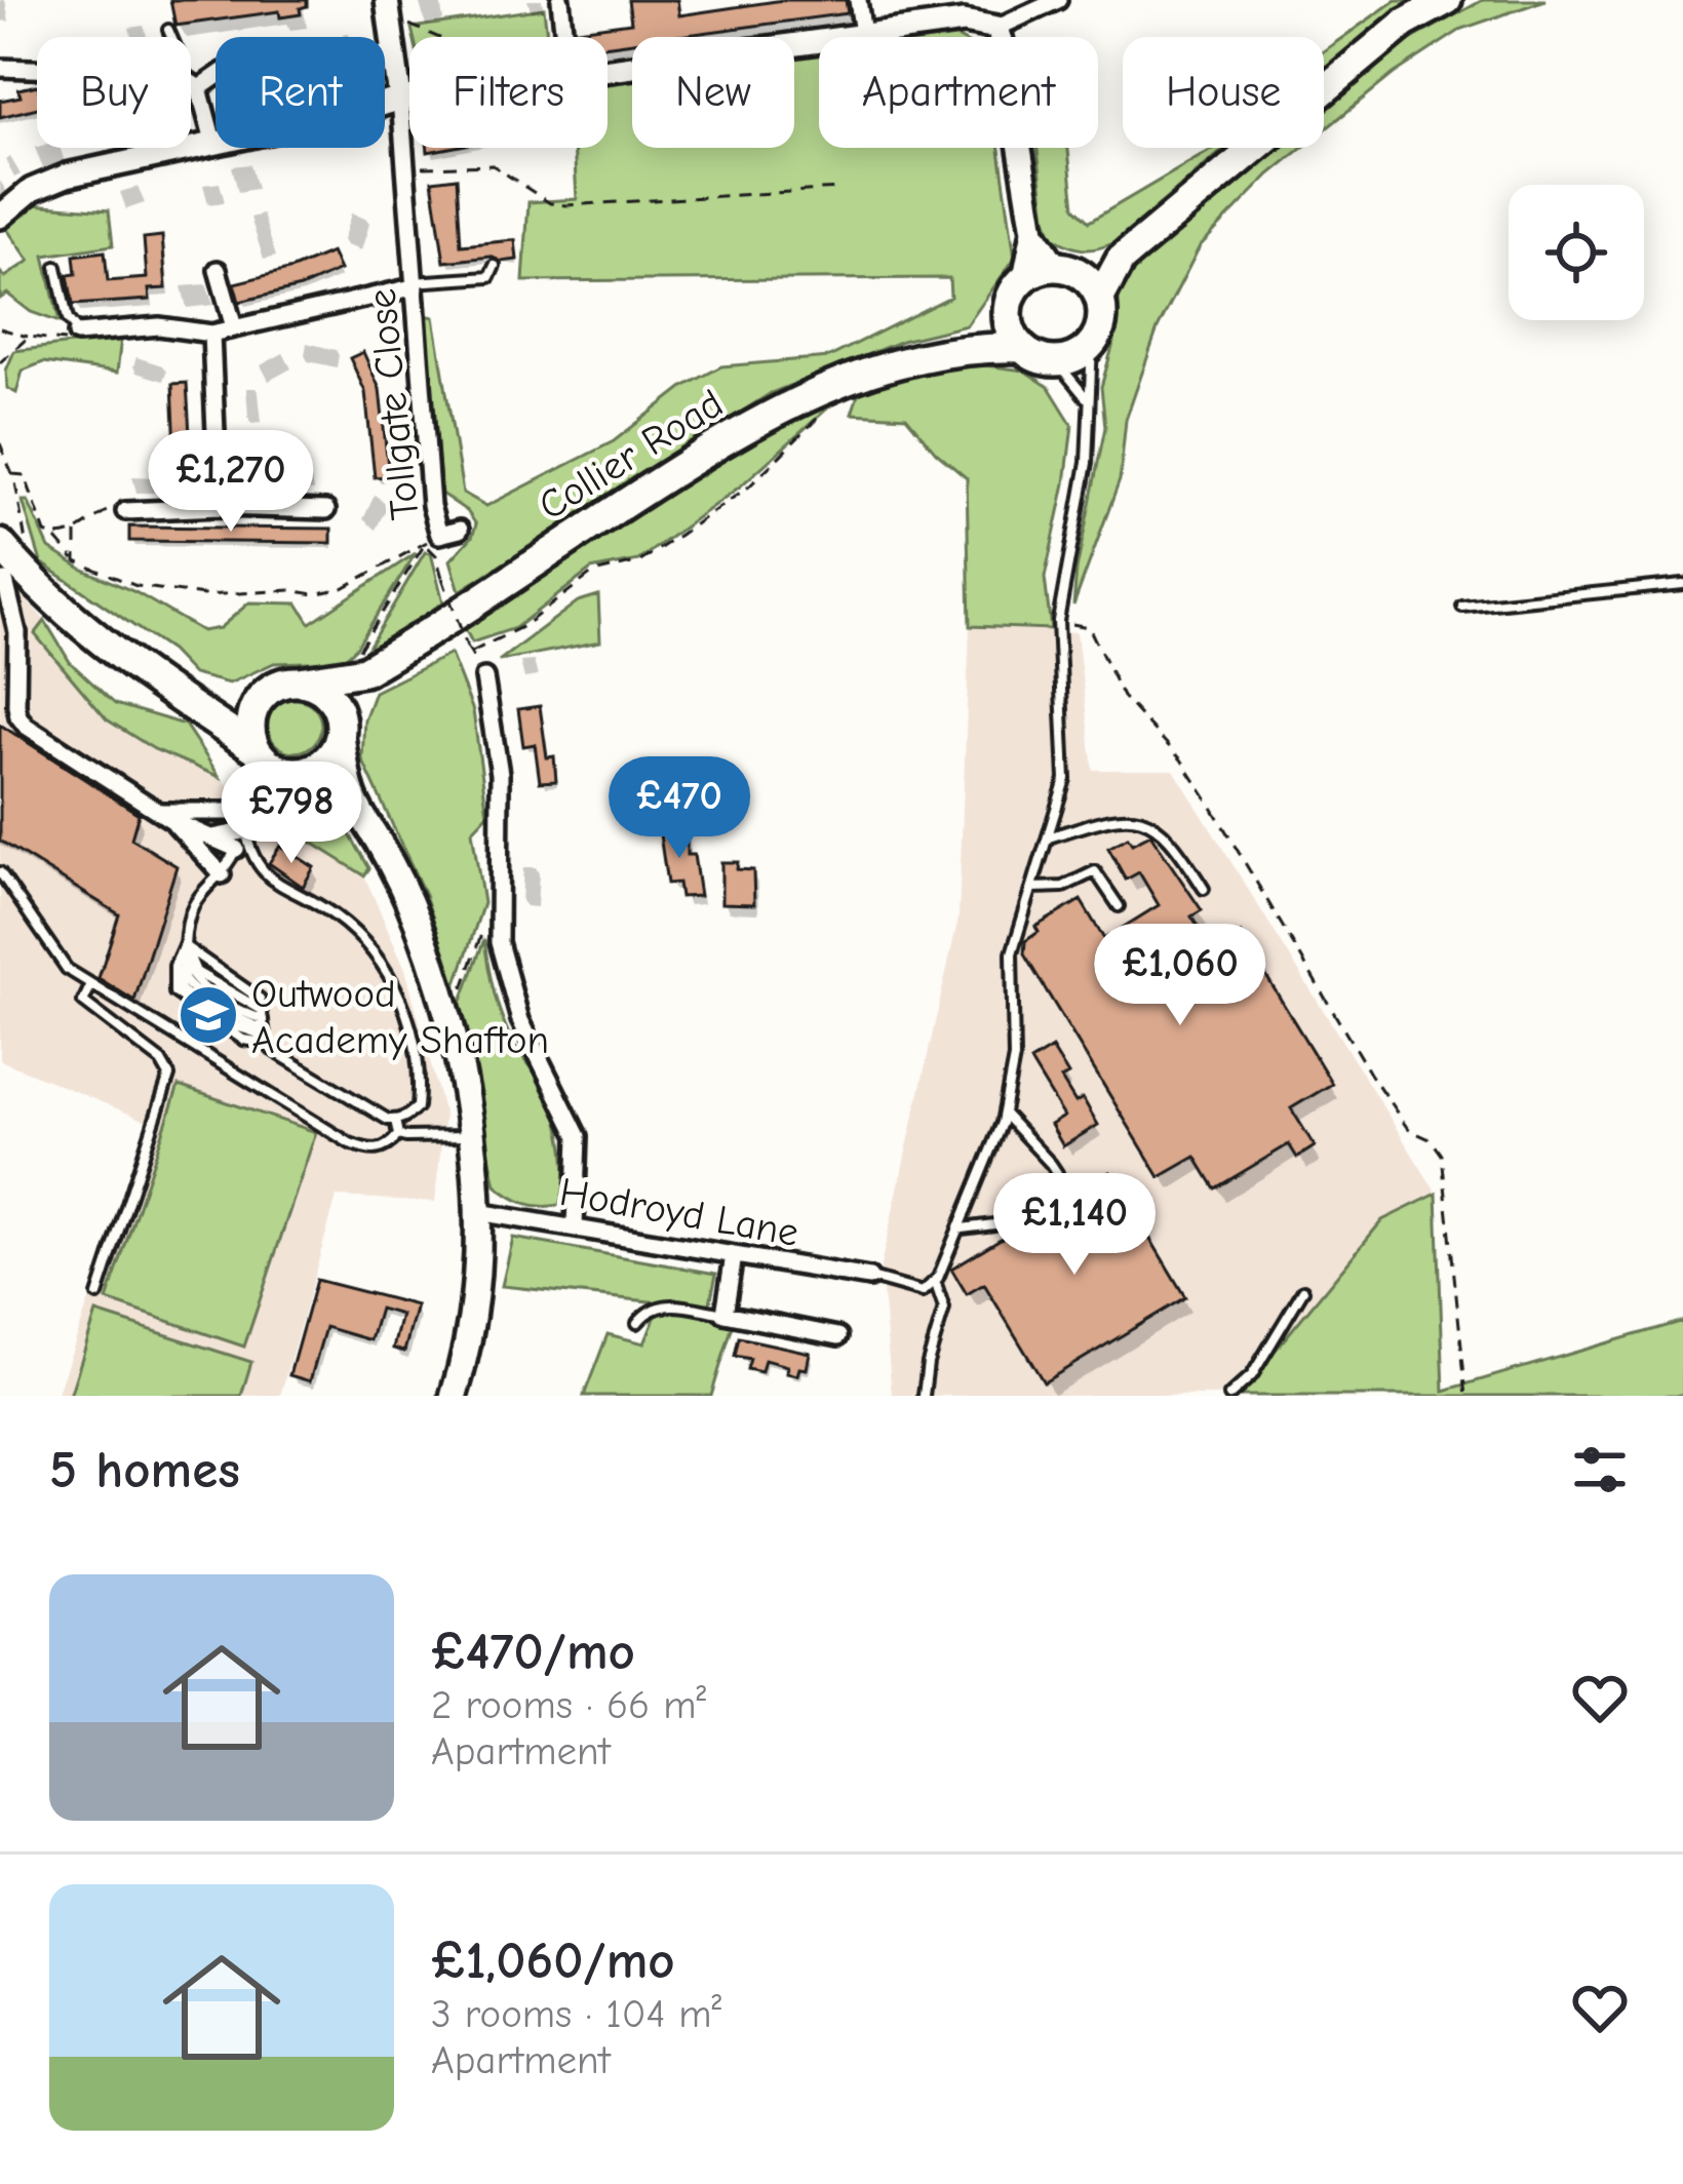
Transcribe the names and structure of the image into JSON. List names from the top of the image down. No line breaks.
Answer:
{"streets":{"highway":["Collier Road"],"street":["Tollgate Close","Hodroyd Lane"]},"places":{"school or university":["Outwood Academy Shafton"]},"page":{"chip":["Buy","Rent","Filters","New","Apartment","House"],"price":["£1,270","£470","£798","£1,060","£1,140"],"heading":"5 homes","list":[{"name":"£470/mo","note":"2 rooms · 66 m² · Apartment"},{"name":"£1,060/mo","note":"3 rooms · 104 m² · Apartment"}]}}
